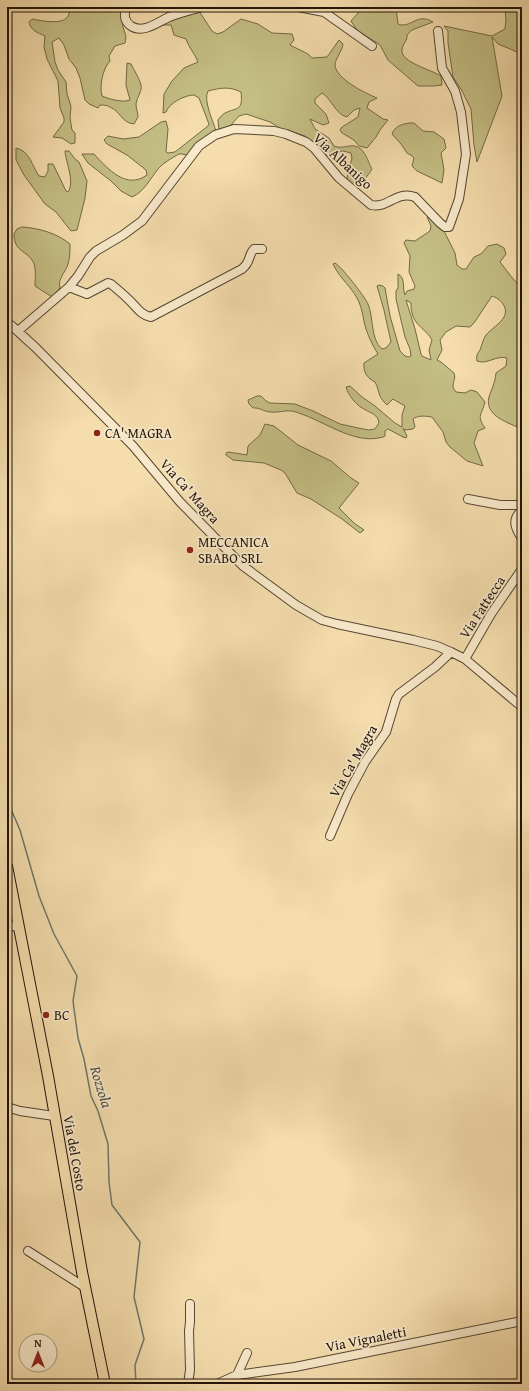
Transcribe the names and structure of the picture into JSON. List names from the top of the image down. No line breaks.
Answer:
{"streets":{"main road":["Via del Costo"],"street":["Via Albanigo","Via Ca' Magra","Via Fattecca","Via Vignaletti"]},"crossings":[["Via Albanigo","Via Ca' Magra"],["Via Ca' Magra","Via Fattecca"]],"water":["Rozzola"],"places":["CA' MAGRA","MECCANICA SBABO SRL","BC"],"north":"top"}
